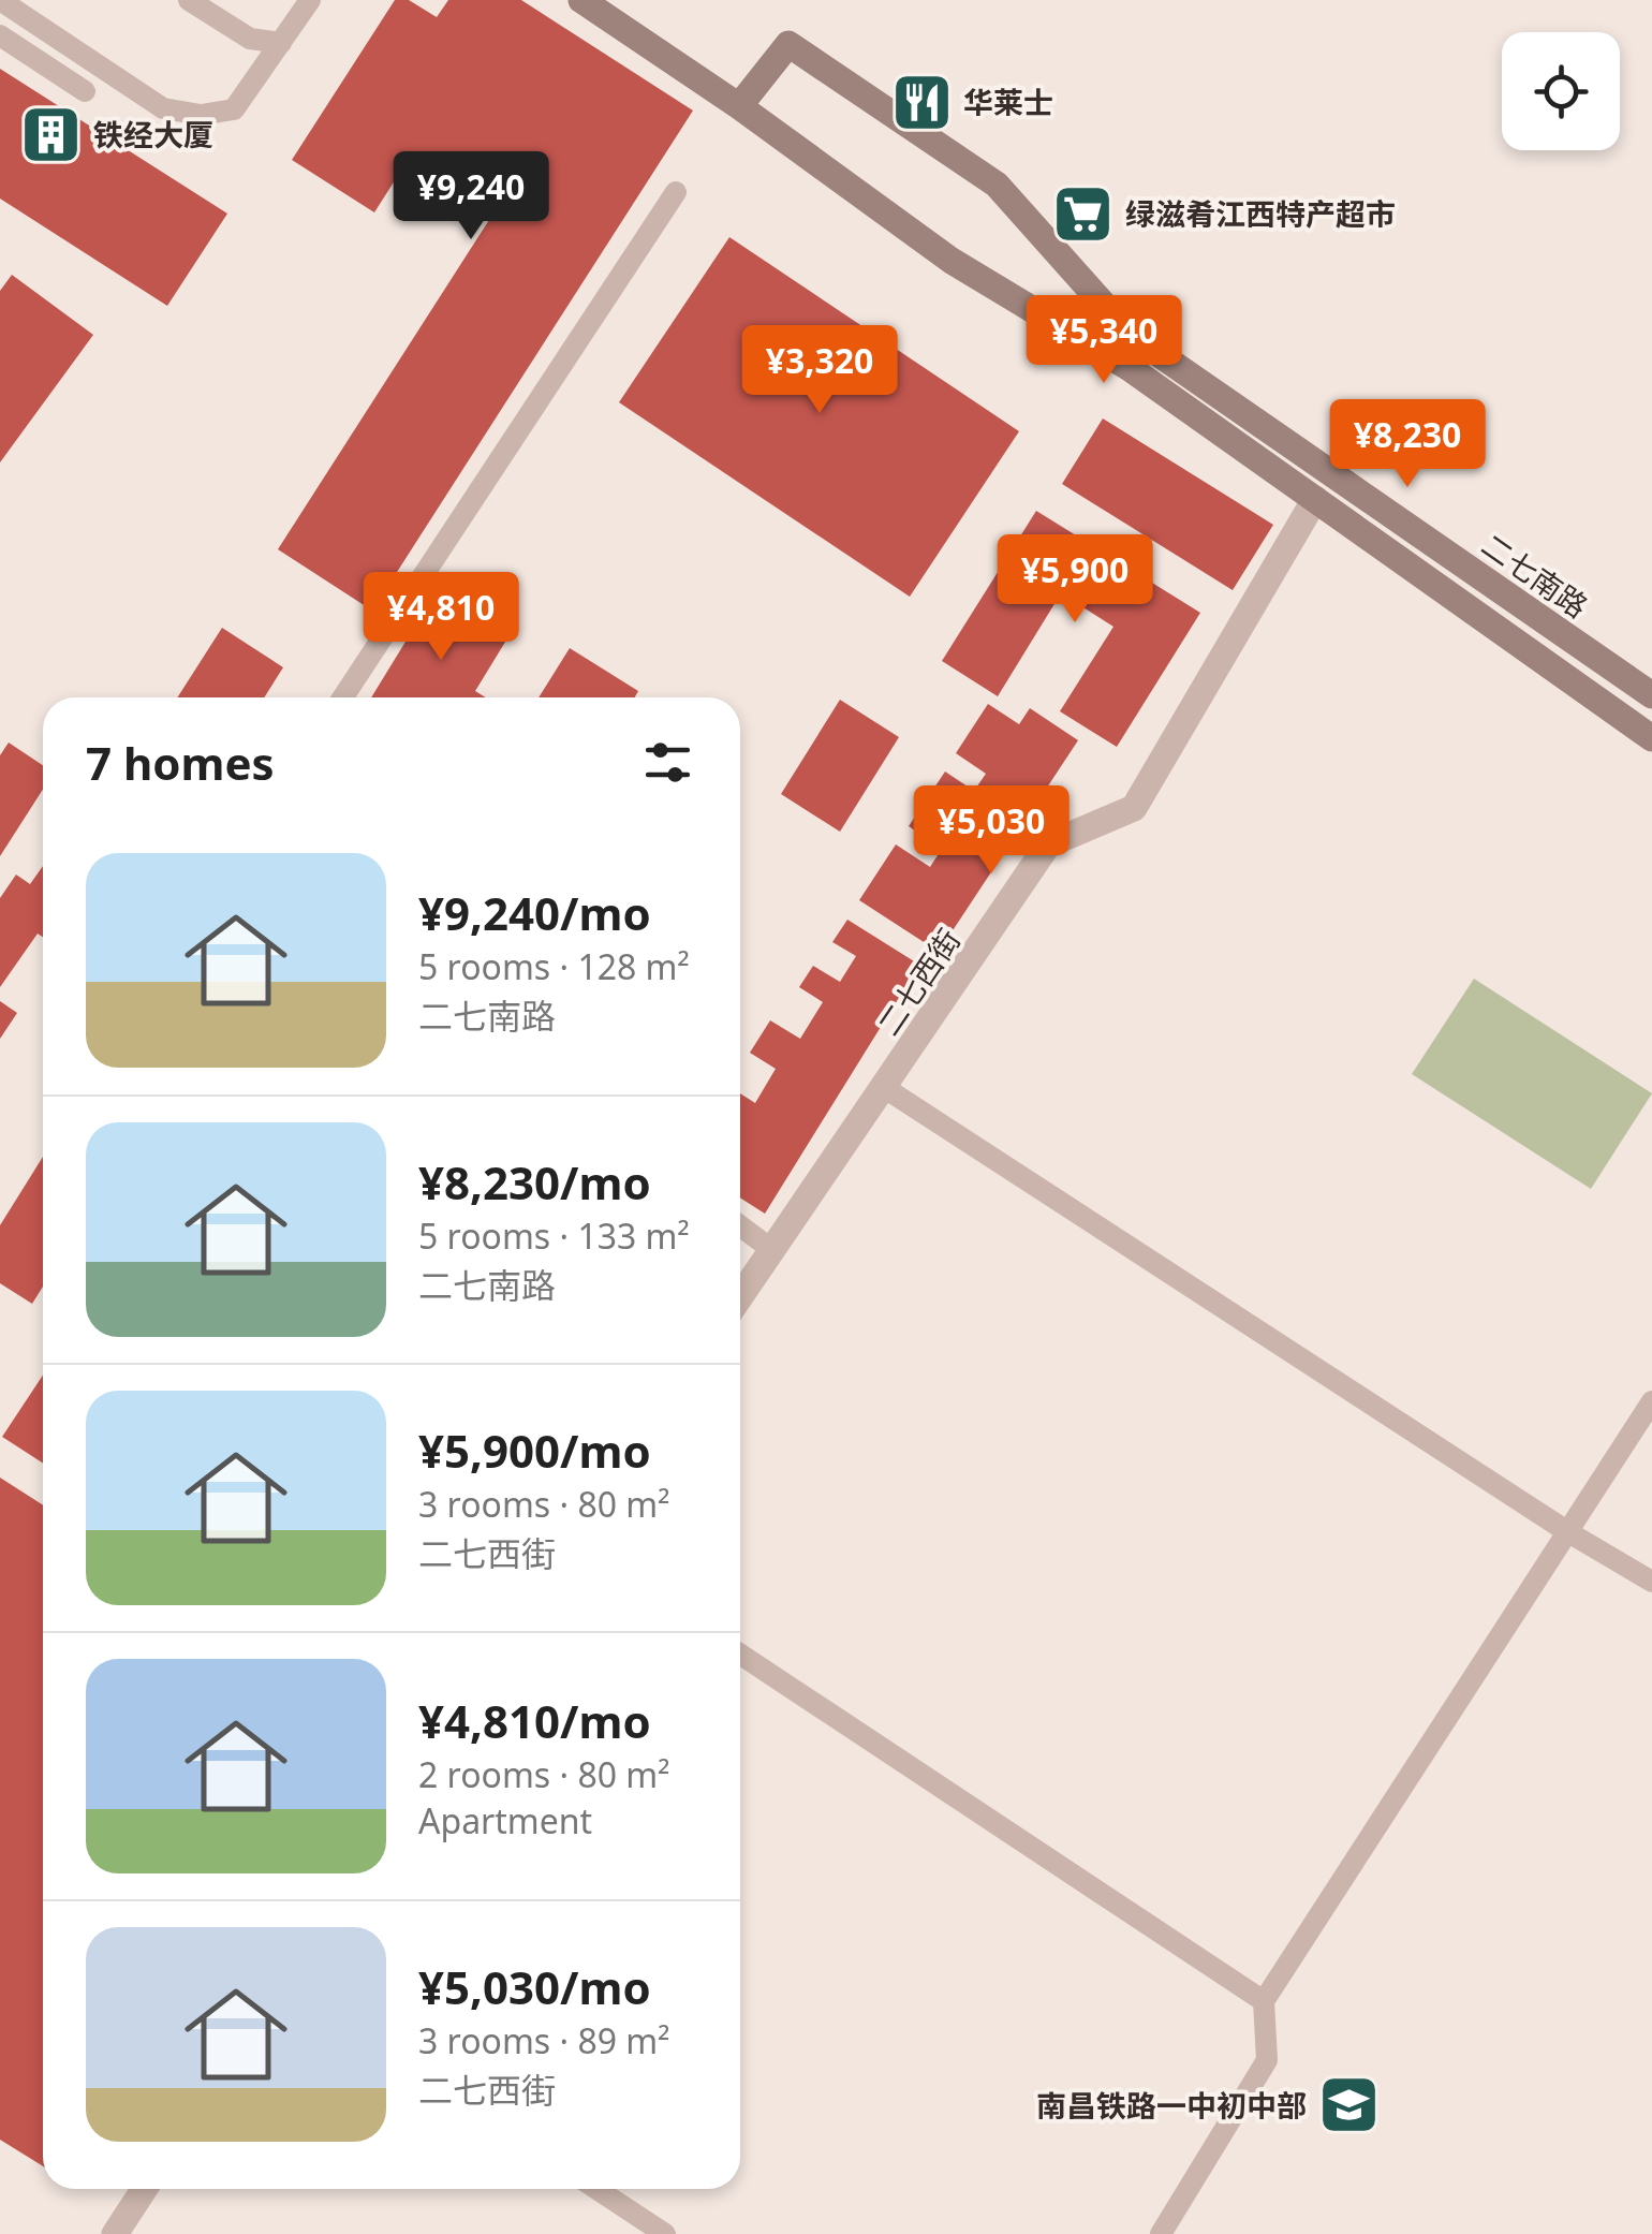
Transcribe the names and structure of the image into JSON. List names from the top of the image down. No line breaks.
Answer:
{"streets":{"main road":["二七南路"],"street":["二七西街"]},"places":{"restaurant":["华莱士"],"building":["铁经大厦"],"supermarket":["绿滋肴江西特产超市"],"school or university":["南昌铁路一中初中部"]},"page":{"price":["¥9,240","¥5,340","¥3,320","¥8,230","¥5,900","¥4,810","¥5,030"],"heading":"7 homes","list":[{"name":"¥9,240/mo","note":"5 rooms · 128 m² · 二七南路"},{"name":"¥8,230/mo","note":"5 rooms · 133 m² · 二七南路"},{"name":"¥5,900/mo","note":"3 rooms · 80 m² · 二七西街"},{"name":"¥4,810/mo","note":"2 rooms · 80 m² · Apartment"},{"name":"¥5,030/mo","note":"3 rooms · 89 m² · 二七西街"}]}}
